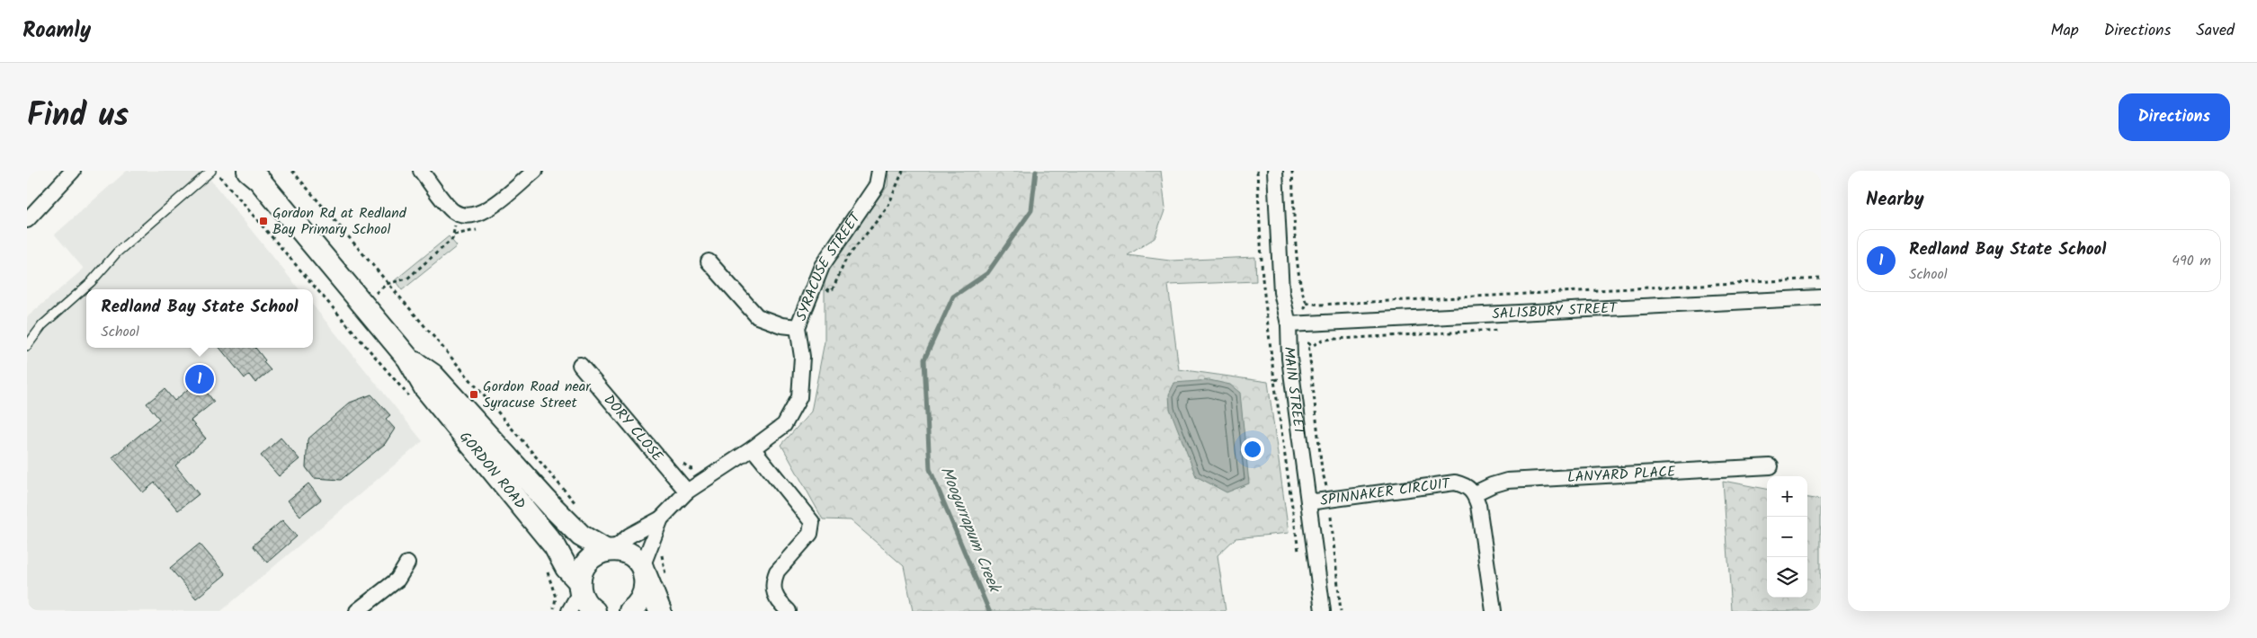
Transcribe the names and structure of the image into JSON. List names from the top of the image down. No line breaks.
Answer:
{"streets":{"street":["SYRACUSE STREET","SALISBURY STREET","MAIN STREET","DORY CLOSE","GORDON ROAD","LANYARD PLACE","SPINNAKER CIRCUIT"]},"crossings":[["SYRACUSE STREET","DORY CLOSE"],["SALISBURY STREET","MAIN STREET"],["MAIN STREET","SPINNAKER CIRCUIT"],["LANYARD PLACE","SPINNAKER CIRCUIT"]],"water":["Moogurrapum Creek"],"places":{"transit":["Gordon Rd at Redland Bay Primary School","Gordon Road near Syracuse Street"]},"page":{"header":"Roamly","nav":["Map","Directions","Saved"],"title":"Find us","buttons":"Directions","heading":"Nearby","list":[{"mark":"1","name":"Redland Bay State School","note":"School","value":"490 m"}],"popup":["Redland Bay State School","School"],"pins":"1","map_buttons":["+","−"]}}
